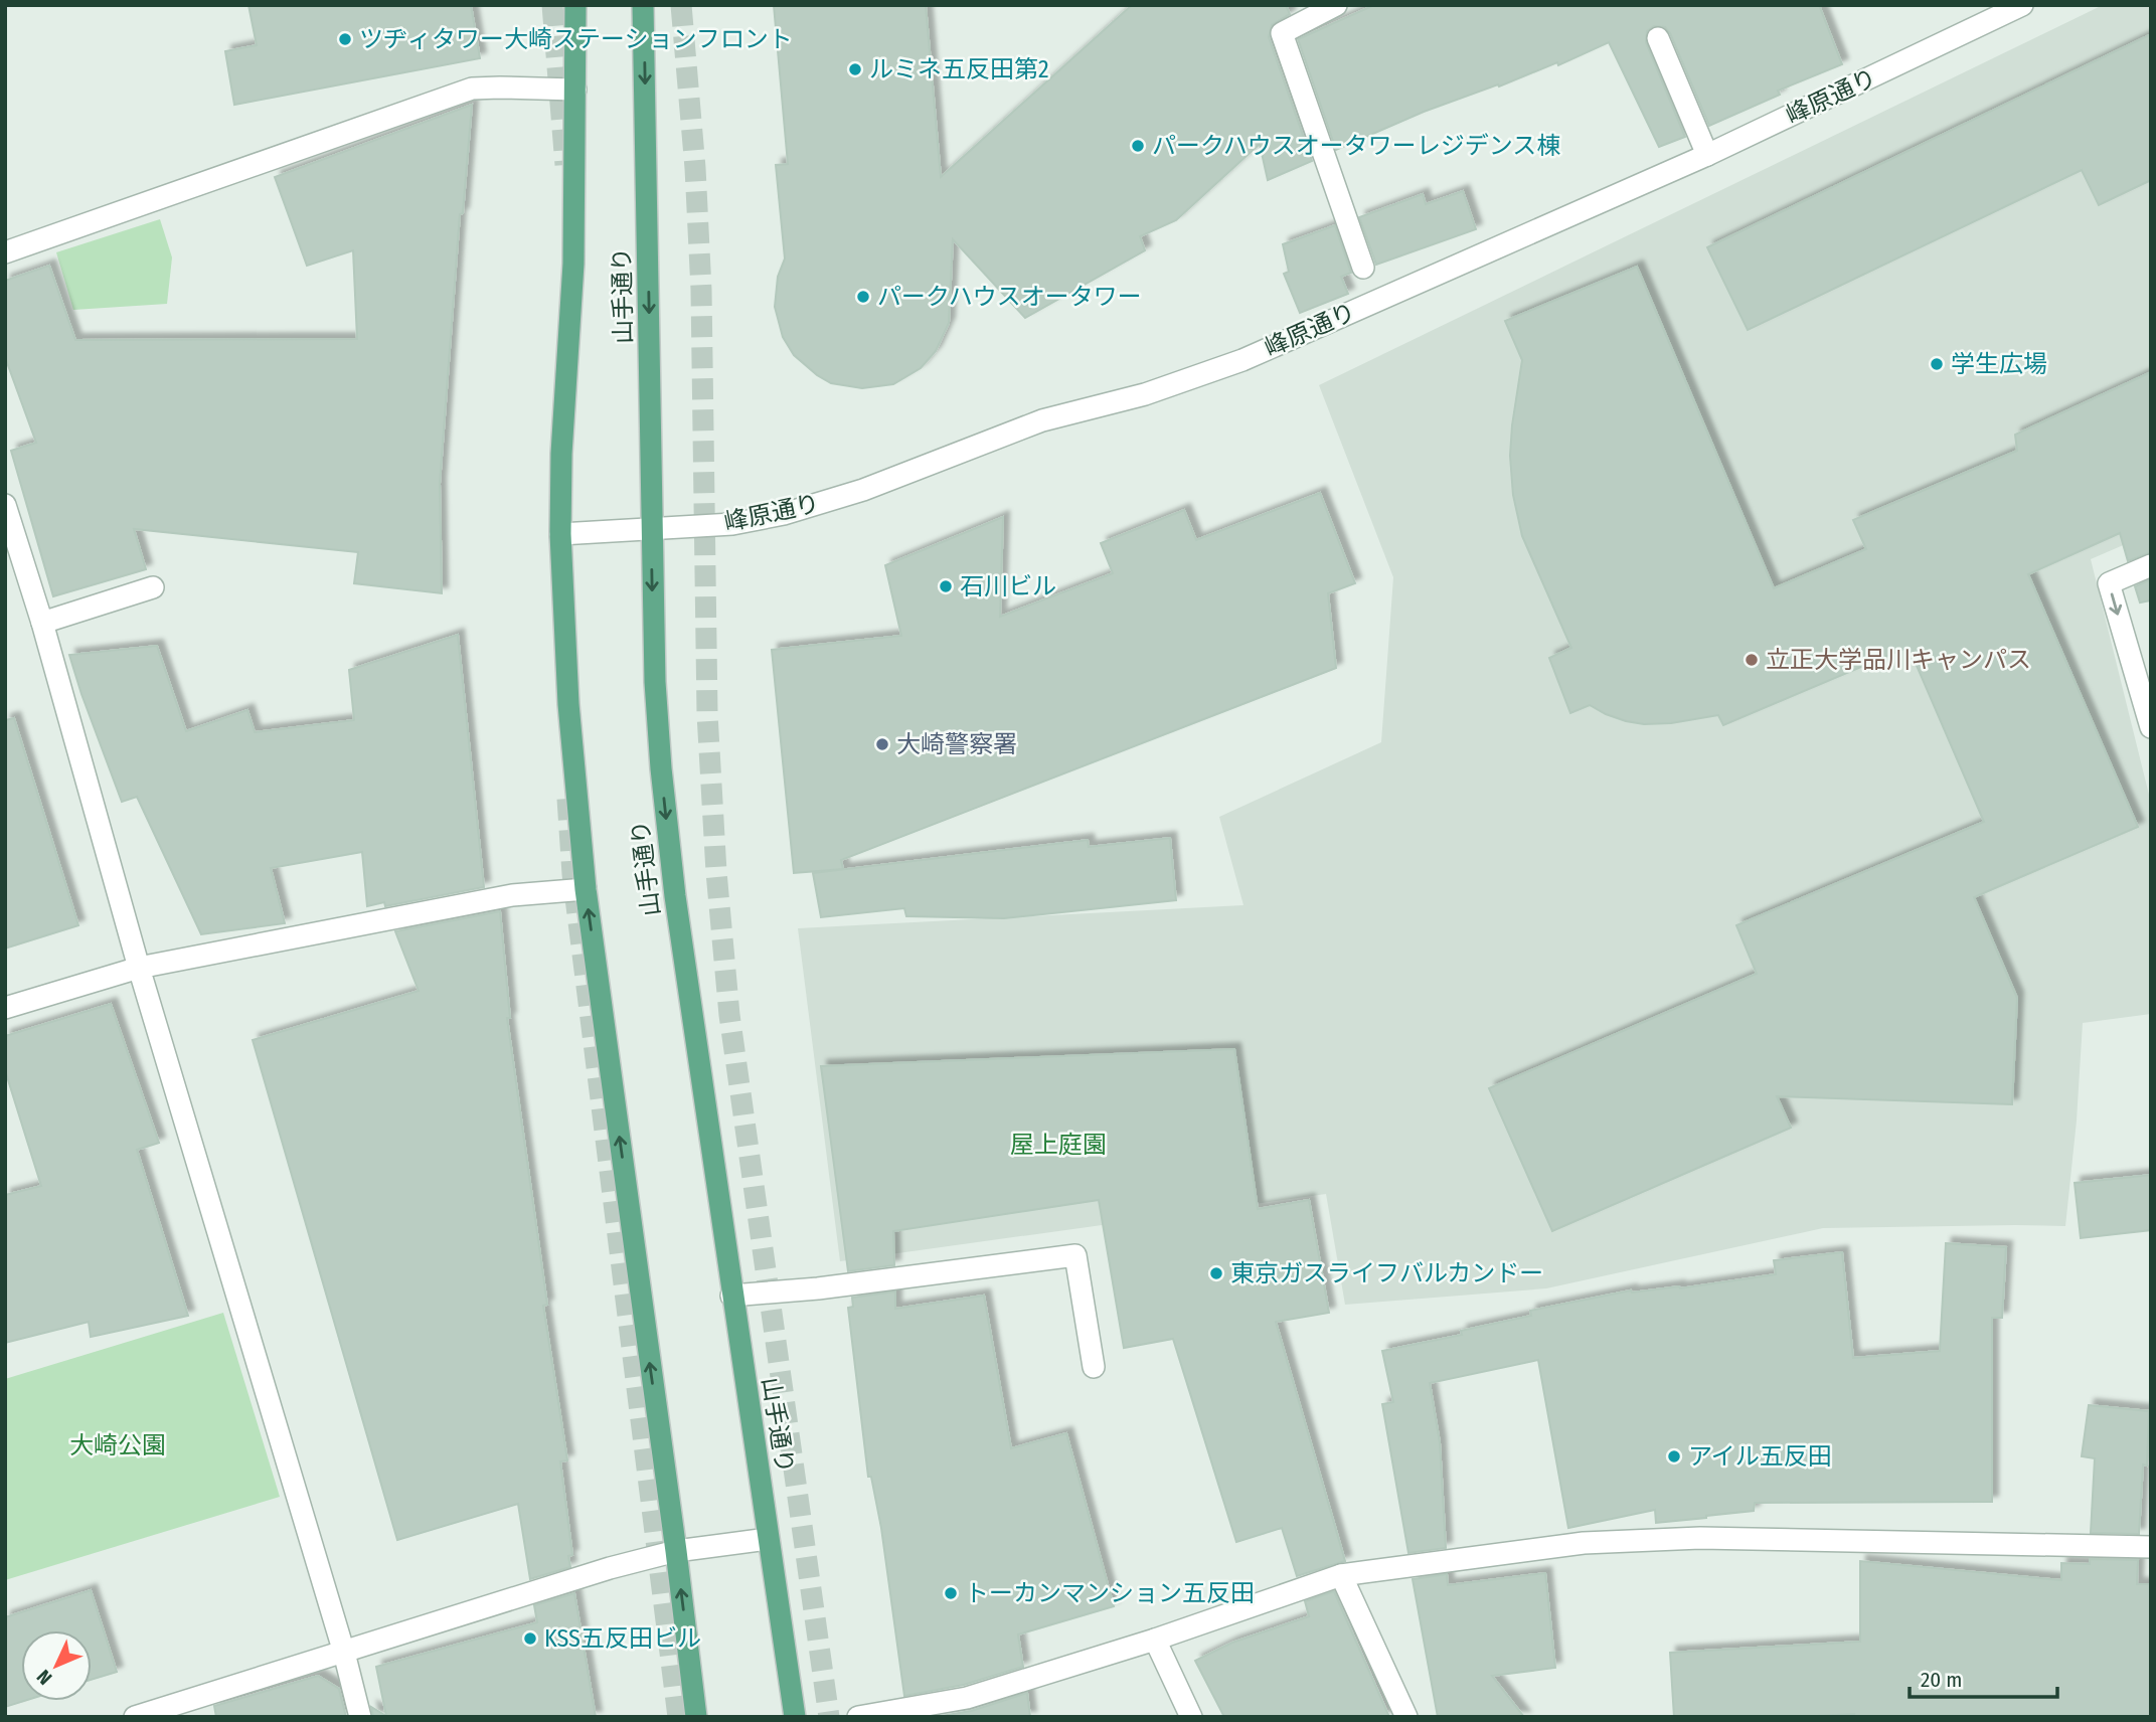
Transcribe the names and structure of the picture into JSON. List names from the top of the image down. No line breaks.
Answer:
{"streets":{"main road":["山手通り"],"street":["峰原通り"]},"crossings":[["峰原通り","山手通り"]],"parks":["屋上庭園","大崎公園"],"places":["ツヂィタワー大崎ステーションフロント","ルミネ五反田第2","パークハウスオータワーレジデンス棟","パークハウスオータワー","学生広場","石川ビル","立正大学品川キャンパス","大崎警察署","東京ガスライフバルカンドー","アイル五反田","トーカンマンション五反田","KSS五反田ビル"],"scale_bar":"20 m","north":"bottom left"}
